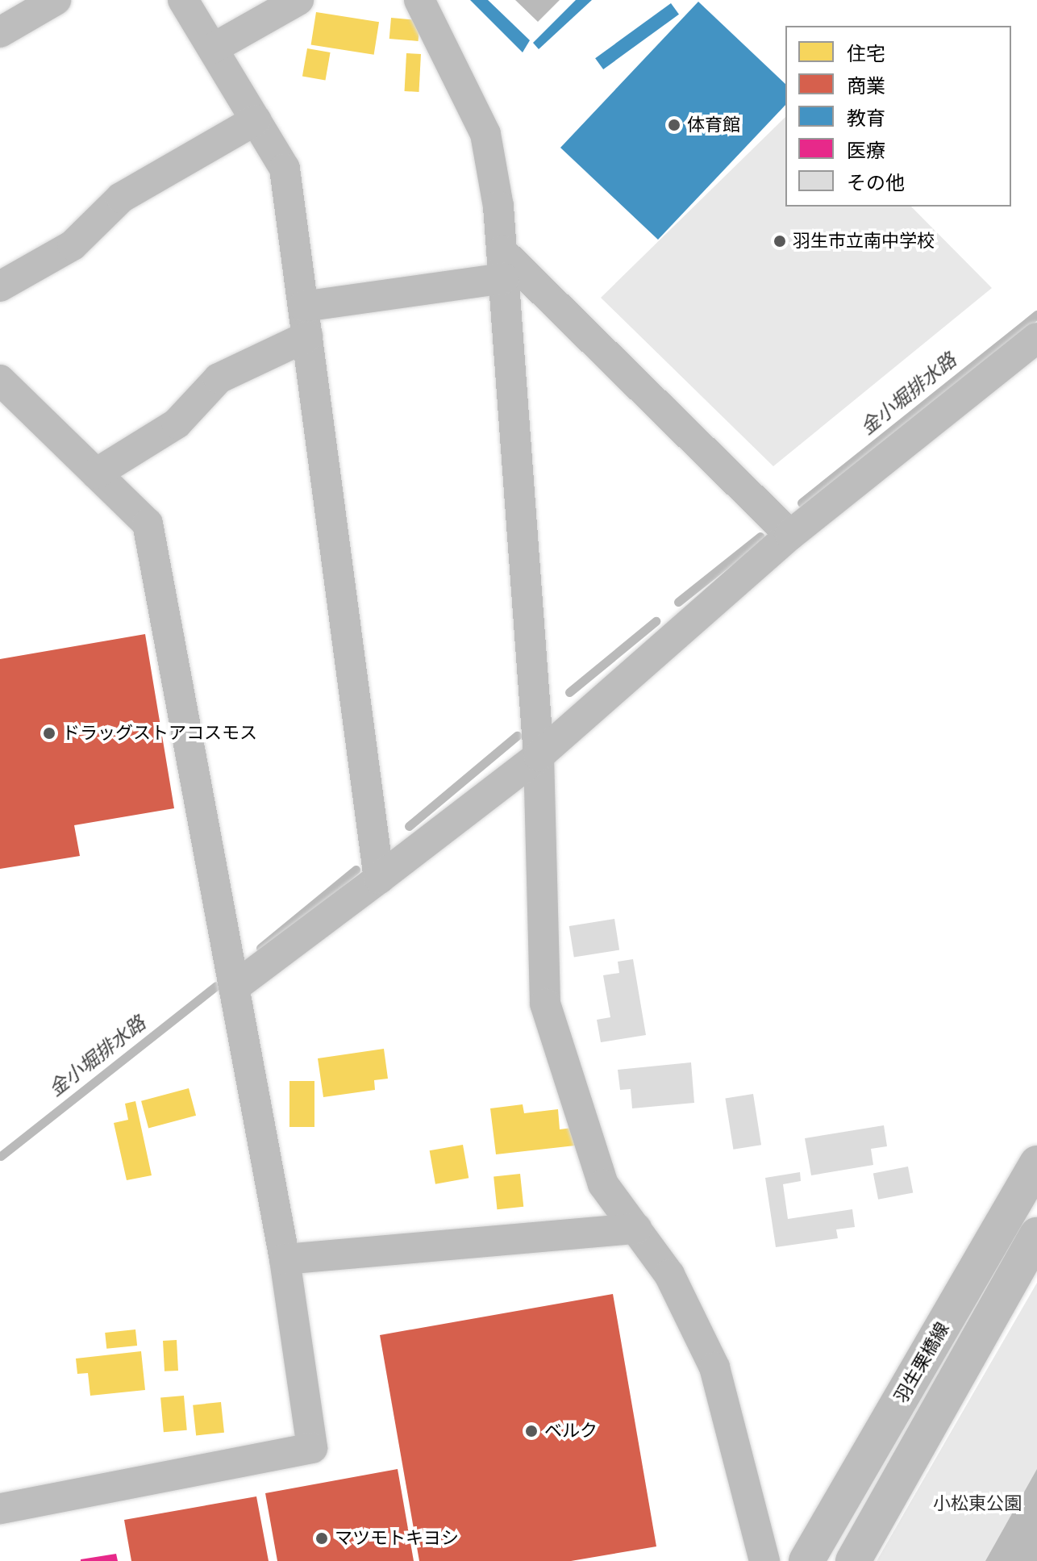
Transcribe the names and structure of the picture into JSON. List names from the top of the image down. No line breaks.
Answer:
{"streets":{"main road":["羽生栗橋線"]},"water":["金小堀排水路"],"parks":["小松東公園"],"places":["体育館","羽生市立南中学校","ドラッグストアコスモス","ベルク","マツモトキヨシ"],"legend":["住宅","商業","教育","医療","その他"]}
